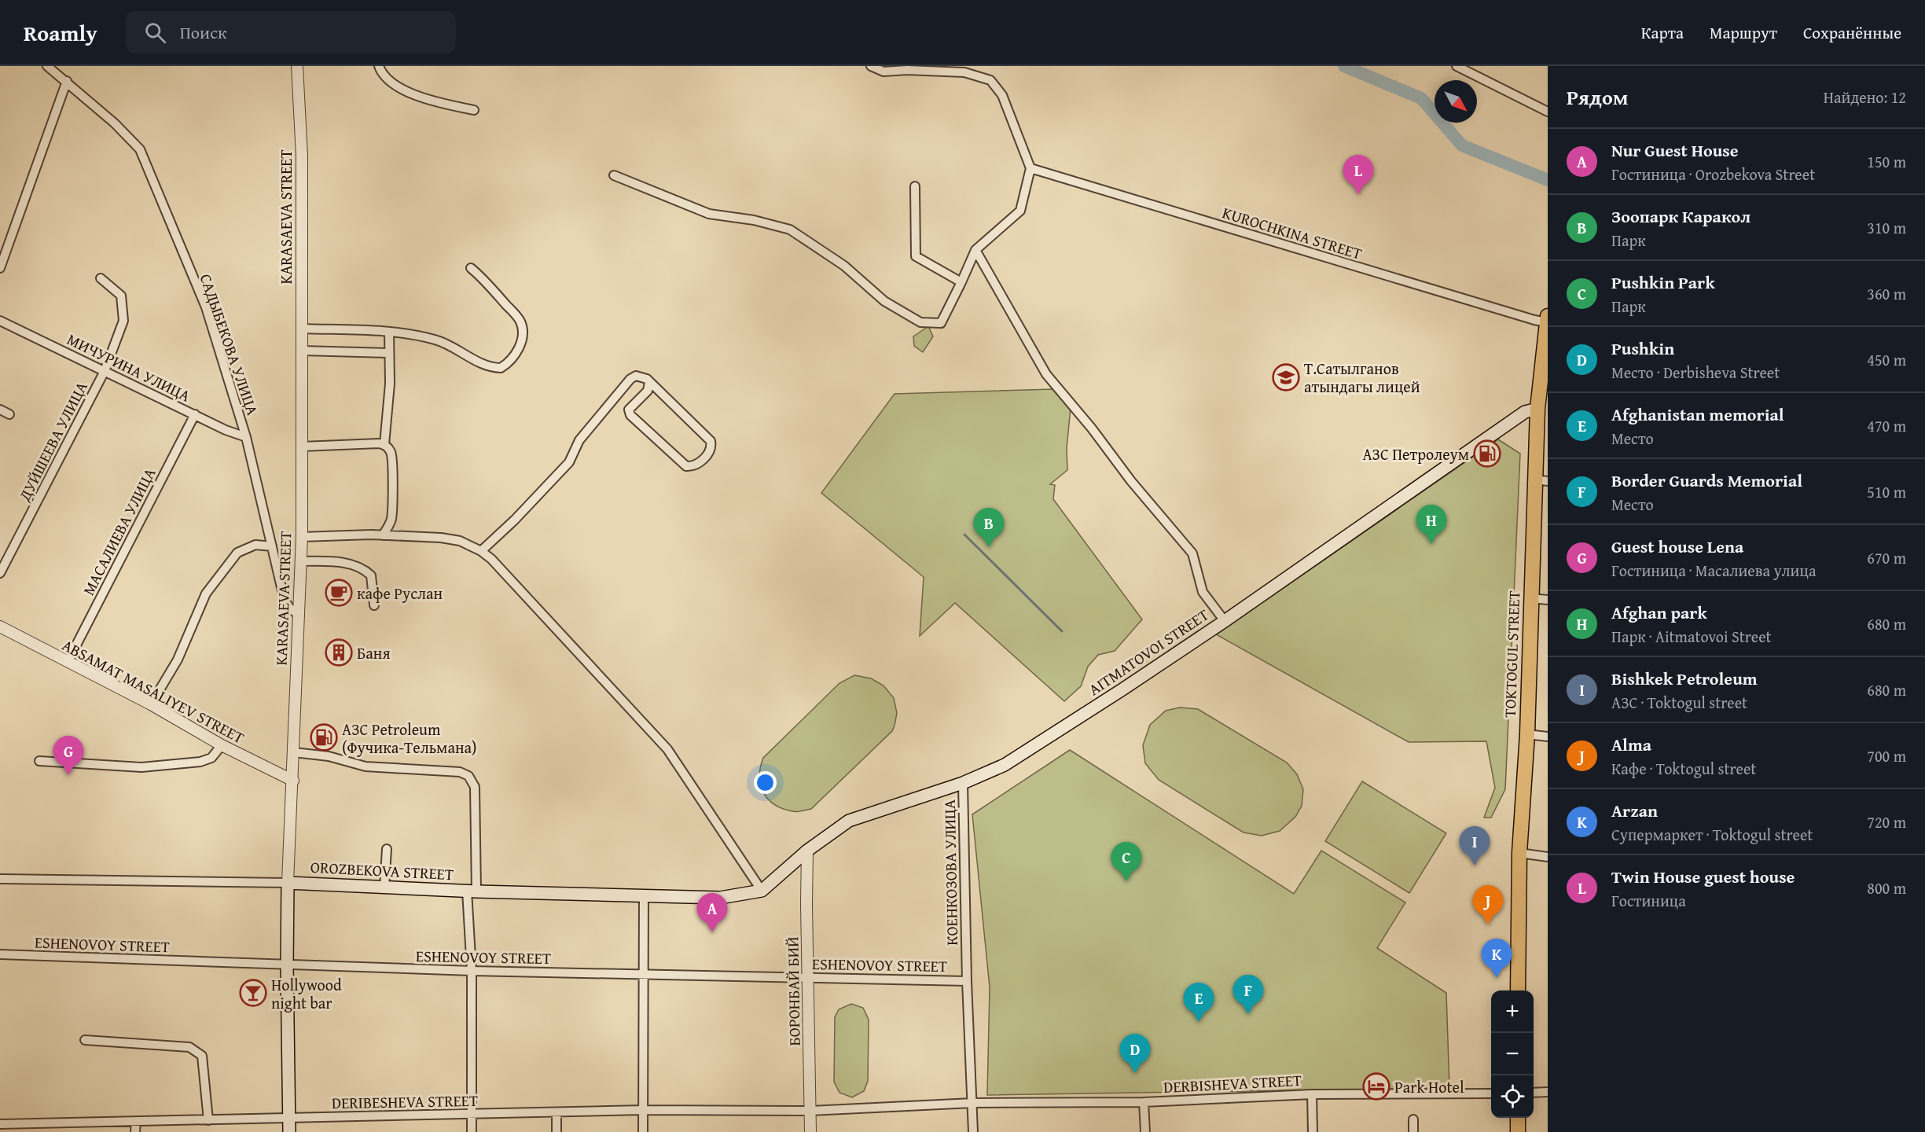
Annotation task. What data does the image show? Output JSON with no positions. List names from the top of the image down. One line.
{"streets":{"highway":["TOKTOGUL STREET"],"main road":["KARASAEVA STREET","AITMATOVOI STREET","OROZBEKOVA STREET"],"street":["KUROCHKINA STREET","САДЫБЕКОВА УЛИЦА","МИЧУРИНА УЛИЦА","ДУЙШЕЕВА УЛИЦА","МАСАЛИЕВА УЛИЦА","ABSAMAT MASALIYEV STREET","КОЕНКОЗОВА УЛИЦА","ESHENOVOY STREET","БОРОНБАЙ БИЙ","DERBISHEVA STREET","DERIBESHEVA STREET"]},"crossings":[["KARASAEVA STREET","САДЫБЕКОВА УЛИЦА"],["KARASAEVA STREET","ABSAMAT MASALIYEV STREET"],["KARASAEVA STREET","OROZBEKOVA STREET"],["KARASAEVA STREET","ESHENOVOY STREET"],["KARASAEVA STREET","DERIBESHEVA STREET"],["KUROCHKINA STREET","TOKTOGUL STREET"],["САДЫБЕКОВА УЛИЦА","МИЧУРИНА УЛИЦА"],["МИЧУРИНА УЛИЦА","ДУЙШЕЕВА УЛИЦА"],["МИЧУРИНА УЛИЦА","МАСАЛИЕВА УЛИЦА"],["МАСАЛИЕВА УЛИЦА","ABSAMAT MASALIYEV STREET"],["AITMATOVOI STREET","TOKTOGUL STREET"],["AITMATOVOI STREET","OROZBEKOVA STREET"],["AITMATOVOI STREET","КОЕНКОЗОВА УЛИЦА"],["AITMATOVOI STREET","БОРОНБАЙ БИЙ"],["КОЕНКОЗОВА УЛИЦА","ESHENOVOY STREET"],["КОЕНКОЗОВА УЛИЦА","DERBISHEVA STREET"],["ESHENOVOY STREET","БОРОНБАЙ БИЙ"],["БОРОНБАЙ БИЙ","DERBISHEVA STREET"],["БОРОНБАЙ БИЙ","DERIBESHEVA STREET"],["DERBISHEVA STREET","DERIBESHEVA STREET"]],"places":{"school or university":["Т.Сатылганов атындагы лицей"],"fuel station":["АЗС Петролеум","АЗС Petroleum (Фучика-Тельмана)"],"cafe":["кафе Руслан"],"building":["Баня"],"bar":["Hollywood night bar"],"hotel":["Park Hotel"]},"north":"bottom right","page":{"header":"Roamly","search":"Поиск","nav":["Карта","Маршрут","Сохранённые"],"heading":["Рядом","Найдено: 12"],"list":[{"mark":"A","name":"Nur Guest House","note":"Гостиница · Orozbekova Street","value":"150 m"},{"mark":"B","name":"Зоопарк Каракол","note":"Парк","value":"310 m"},{"mark":"C","name":"Pushkin Park","note":"Парк","value":"360 m"},{"mark":"D","name":"Pushkin","note":"Место · Derbisheva Street","value":"450 m"},{"mark":"E","name":"Afghanistan memorial","note":"Место","value":"470 m"},{"mark":"F","name":"Border Guards Memorial","note":"Место","value":"510 m"},{"mark":"G","name":"Guest house Lena","note":"Гостиница · Масалиева улица","value":"670 m"},{"mark":"H","name":"Afghan park","note":"Парк · Aitmatovoi Street","value":"680 m"},{"mark":"I","name":"Bishkek Petroleum","note":"АЗС · Toktogul street","value":"680 m"},{"mark":"J","name":"Alma","note":"Кафе · Toktogul street","value":"700 m"},{"mark":"K","name":"Arzan","note":"Супермаркет · Toktogul street","value":"720 m"},{"mark":"L","name":"Twin House guest house","note":"Гостиница","value":"800 m"}],"pins":["L","H","B","G","I","C","J","A","K","F","E","D"],"map_buttons":["+","−"]}}
